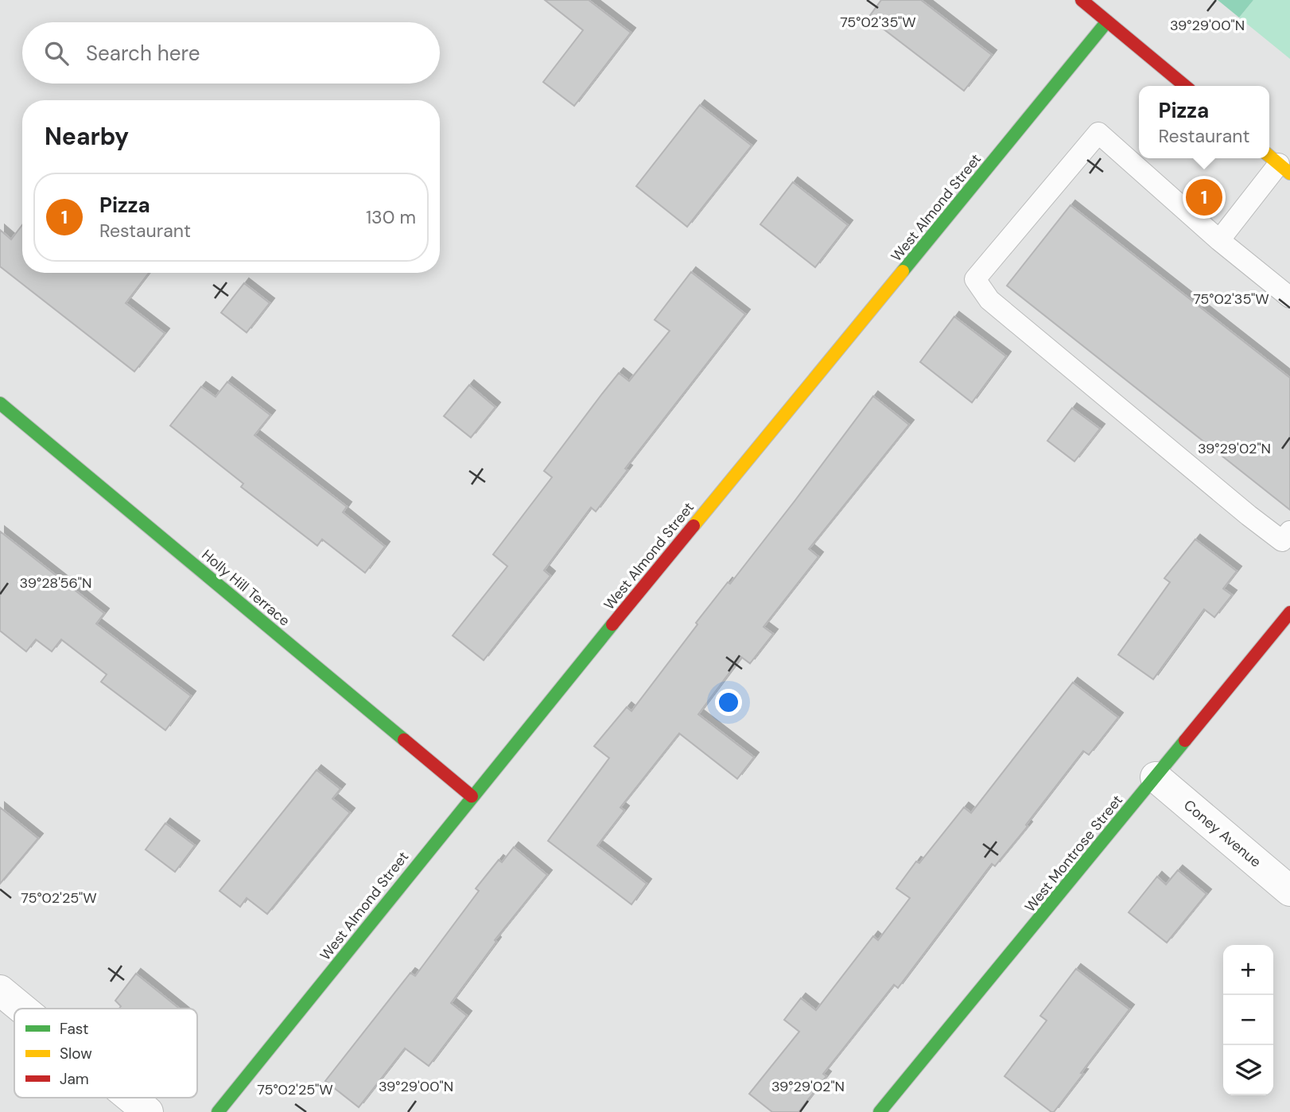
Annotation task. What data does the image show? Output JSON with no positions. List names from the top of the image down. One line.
{"streets":{"street":["West Almond Street","Holly Hill Terrace","Coney Avenue","West Montrose Street"]},"crossings":[["West Almond Street","Holly Hill Terrace"],["Coney Avenue","West Montrose Street"]],"legend":["Fast","Slow","Jam"],"page":{"search":"Search here","popup":["Pizza","Restaurant"],"heading":"Nearby","list":[{"mark":"1","name":"Pizza","note":"Restaurant","value":"130 m"}],"pins":"1","map_buttons":["+","−"]},"coordinates":["75°02'35\"W","39°29'00\"N","39°29'02\"N","39°28'56\"N","75°02'25\"W"]}
